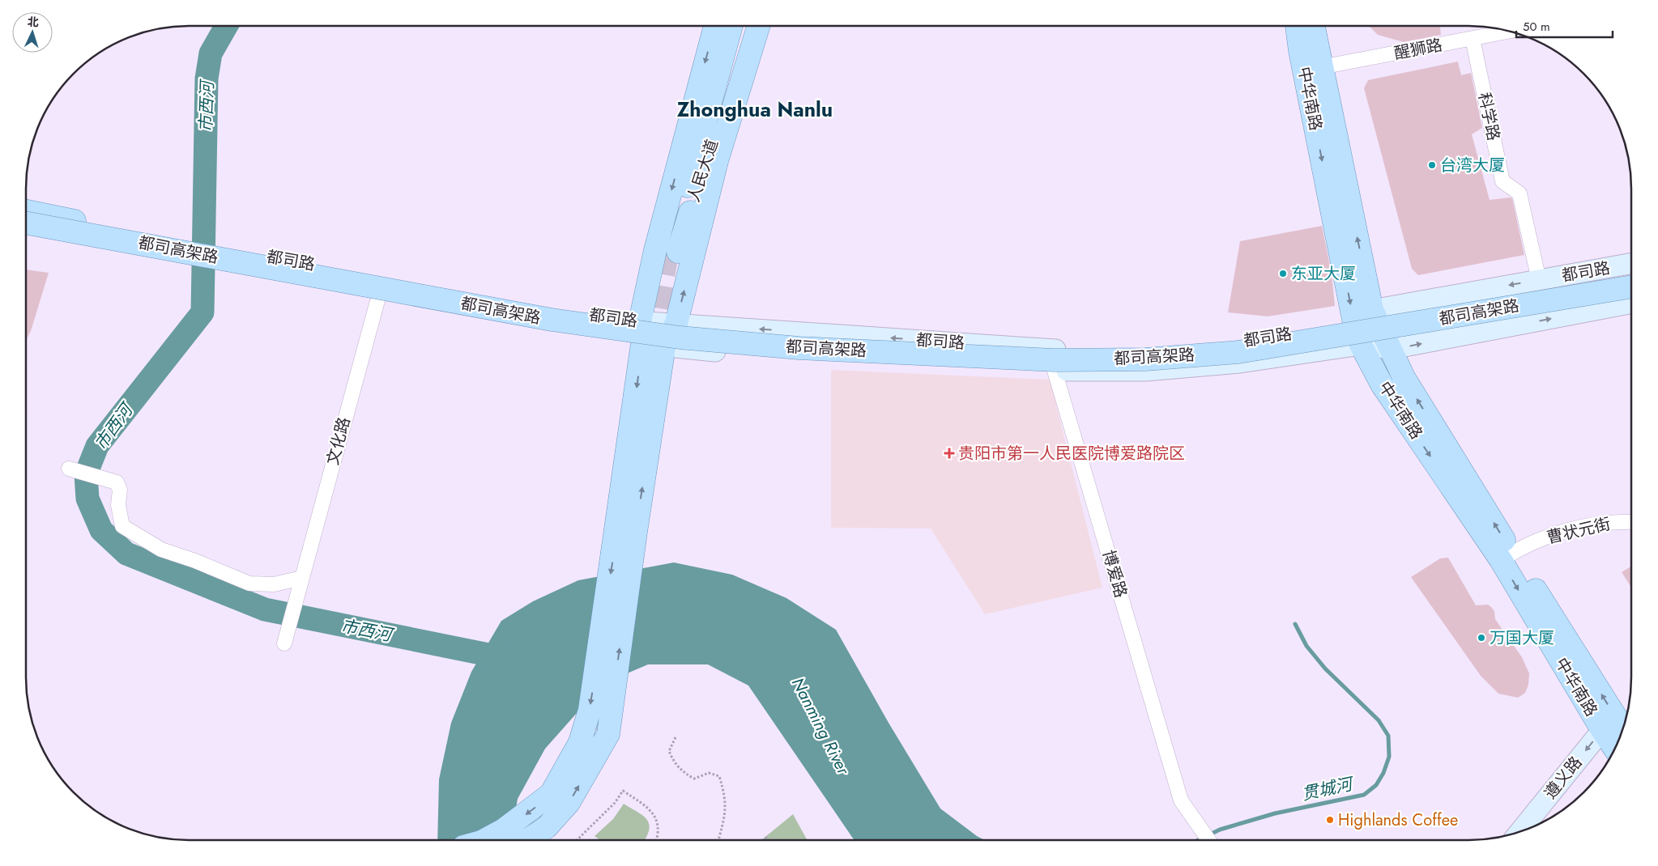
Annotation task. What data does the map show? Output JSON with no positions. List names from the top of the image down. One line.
{"streets":{"main road":["中华南路","人民大道","都司高架路","都司路","遵义路"],"street":["醒狮路","科学路","文化路","曹状元街","博爱路"]},"crossings":[["醒狮路","中华南路"],["醒狮路","科学路"],["中华南路","都司路"],["中华南路","曹状元街"],["中华南路","遵义路"],["科学路","都司路"],["都司路","文化路"],["都司路","博爱路"]],"one_way":["遵义路"],"districts":["Zhonghua Nanlu"],"water":["市西河","Nanming River","贯城河"],"places":{"other":["台湾大厦","东亚大厦","万国大厦","Highlands Coffee"],"health":["贵阳市第一人民医院博爱路院区"]},"scale_bar":"50 m","north":"top"}
